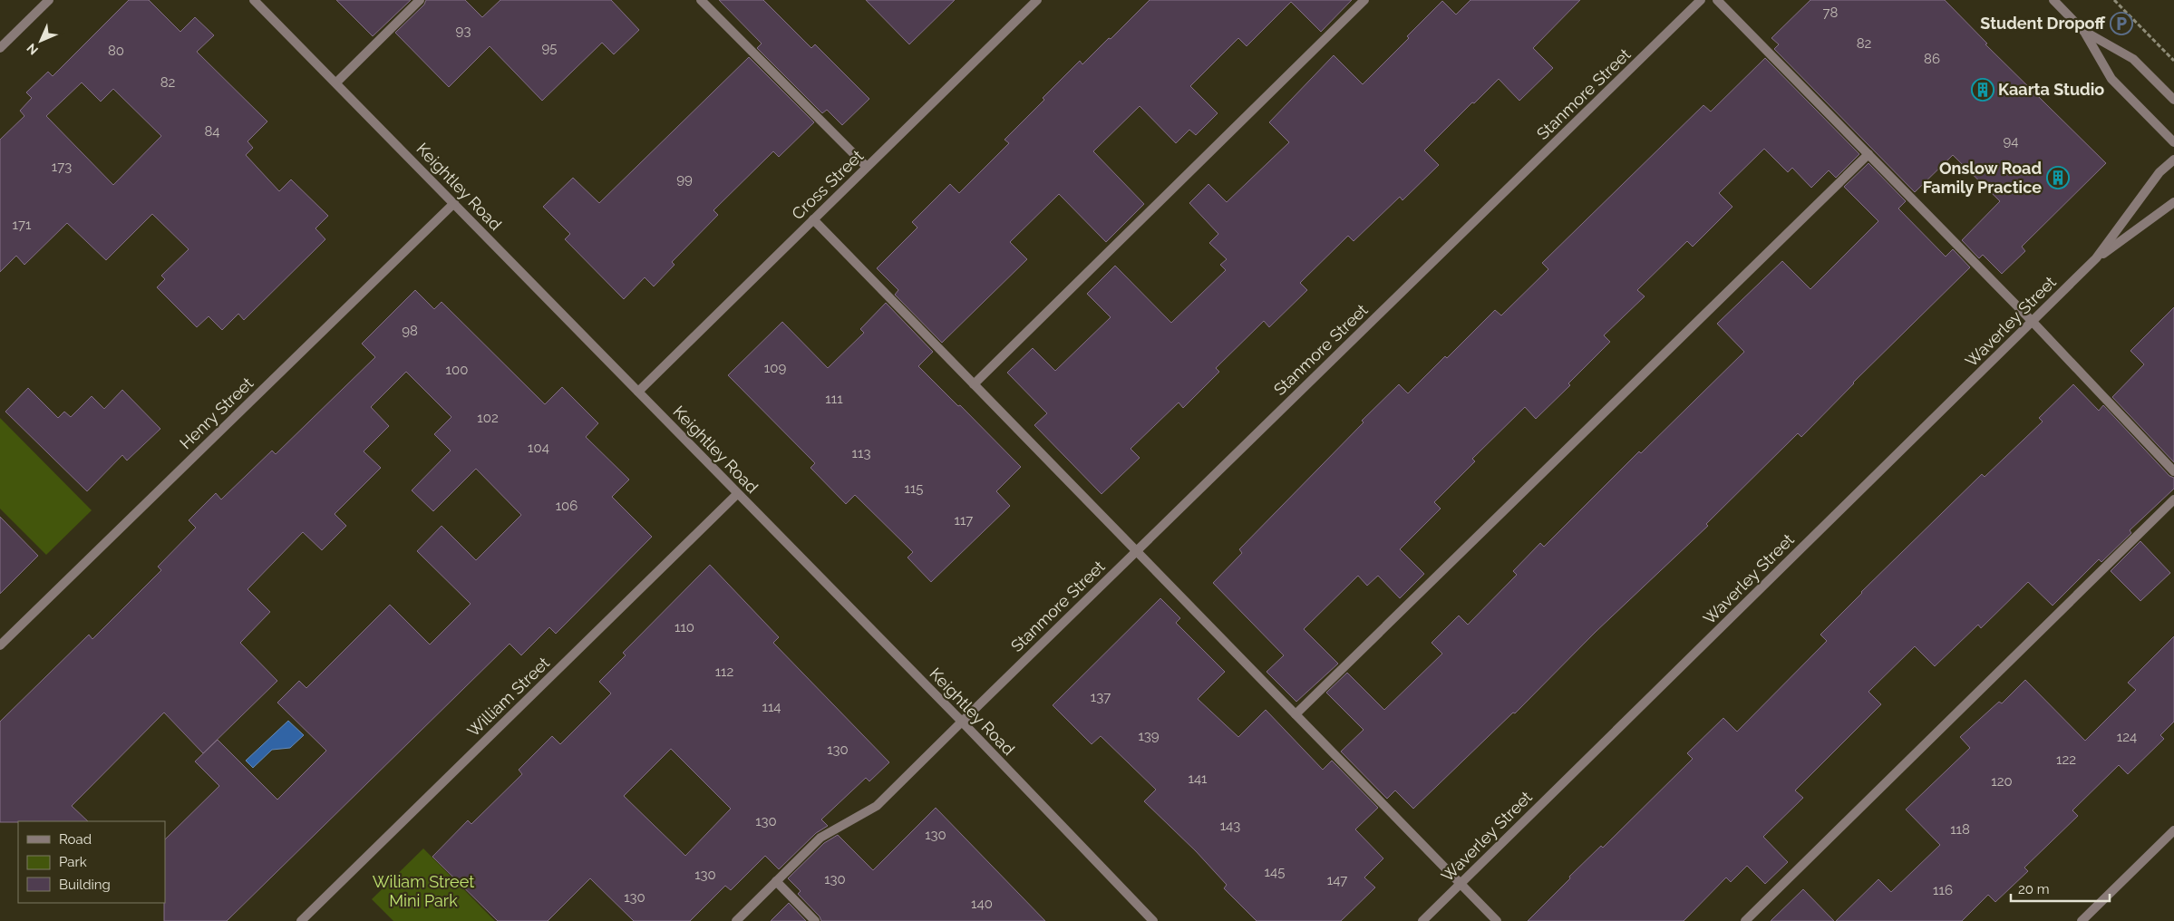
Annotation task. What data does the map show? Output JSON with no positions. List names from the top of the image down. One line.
{"streets":{"street":["Stanmore Street","Cross Street","Keightley Road","Waverley Street","Henry Street","William Street"]},"crossings":[["Stanmore Street","Keightley Road"],["Cross Street","Keightley Road"],["Keightley Road","Henry Street"],["Keightley Road","William Street"]],"parks":["Wiliam Street Mini Park"],"places":{"parking":["Student Dropoff"],"building":["Kaarta Studio","Onslow Road Family Practice"]},"house_numbers":["78","93","82","95","80","86","82","84","94","173","99","171","98","109","100","111","102","104","113","115","106","117","110","112","137","114","139","124","130","122","141","120","130","143","118","130","145","130","130","147","116","130","140"],"legend":["Road","Park","Building"],"scale_bar":"20 m","north":"bottom left"}
